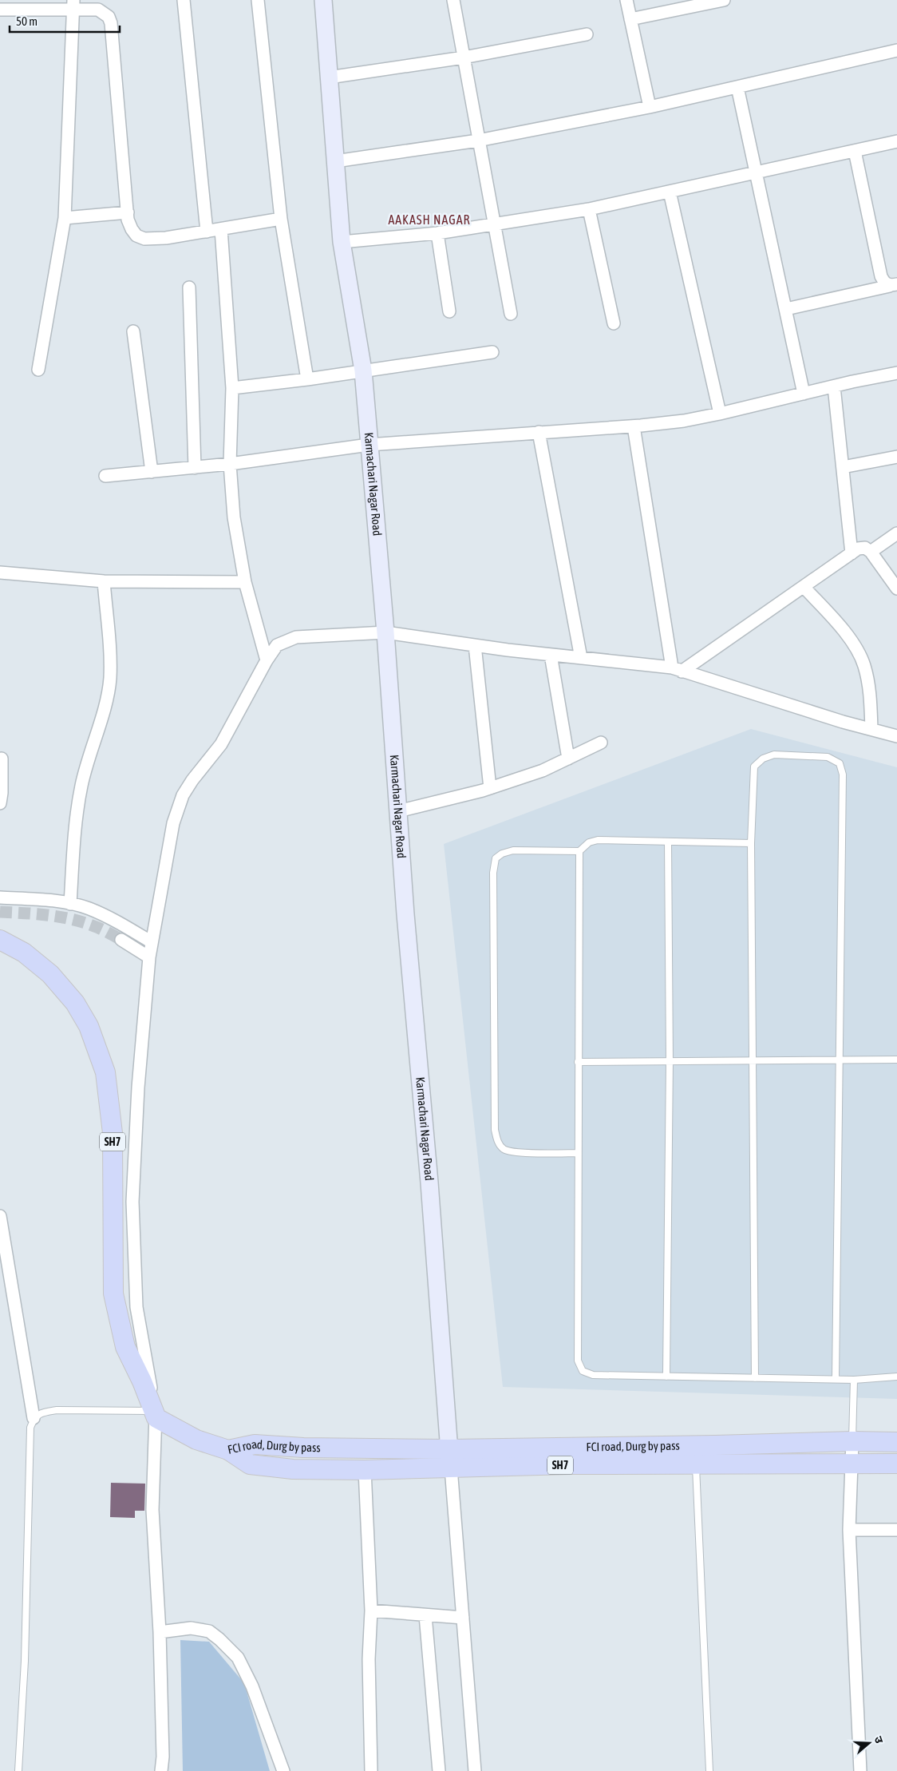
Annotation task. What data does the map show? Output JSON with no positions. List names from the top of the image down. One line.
{"streets":{"main road":["SH7","FCI road, Durg by pass"],"street":["Karmachari Nagar Road"]},"crossings":[["Karmachari Nagar Road","FCI road, Durg by pass"],["SH7","FCI road, Durg by pass"]],"districts":["AAKASH NAGAR"],"scale_bar":"50 m","north":"right"}
